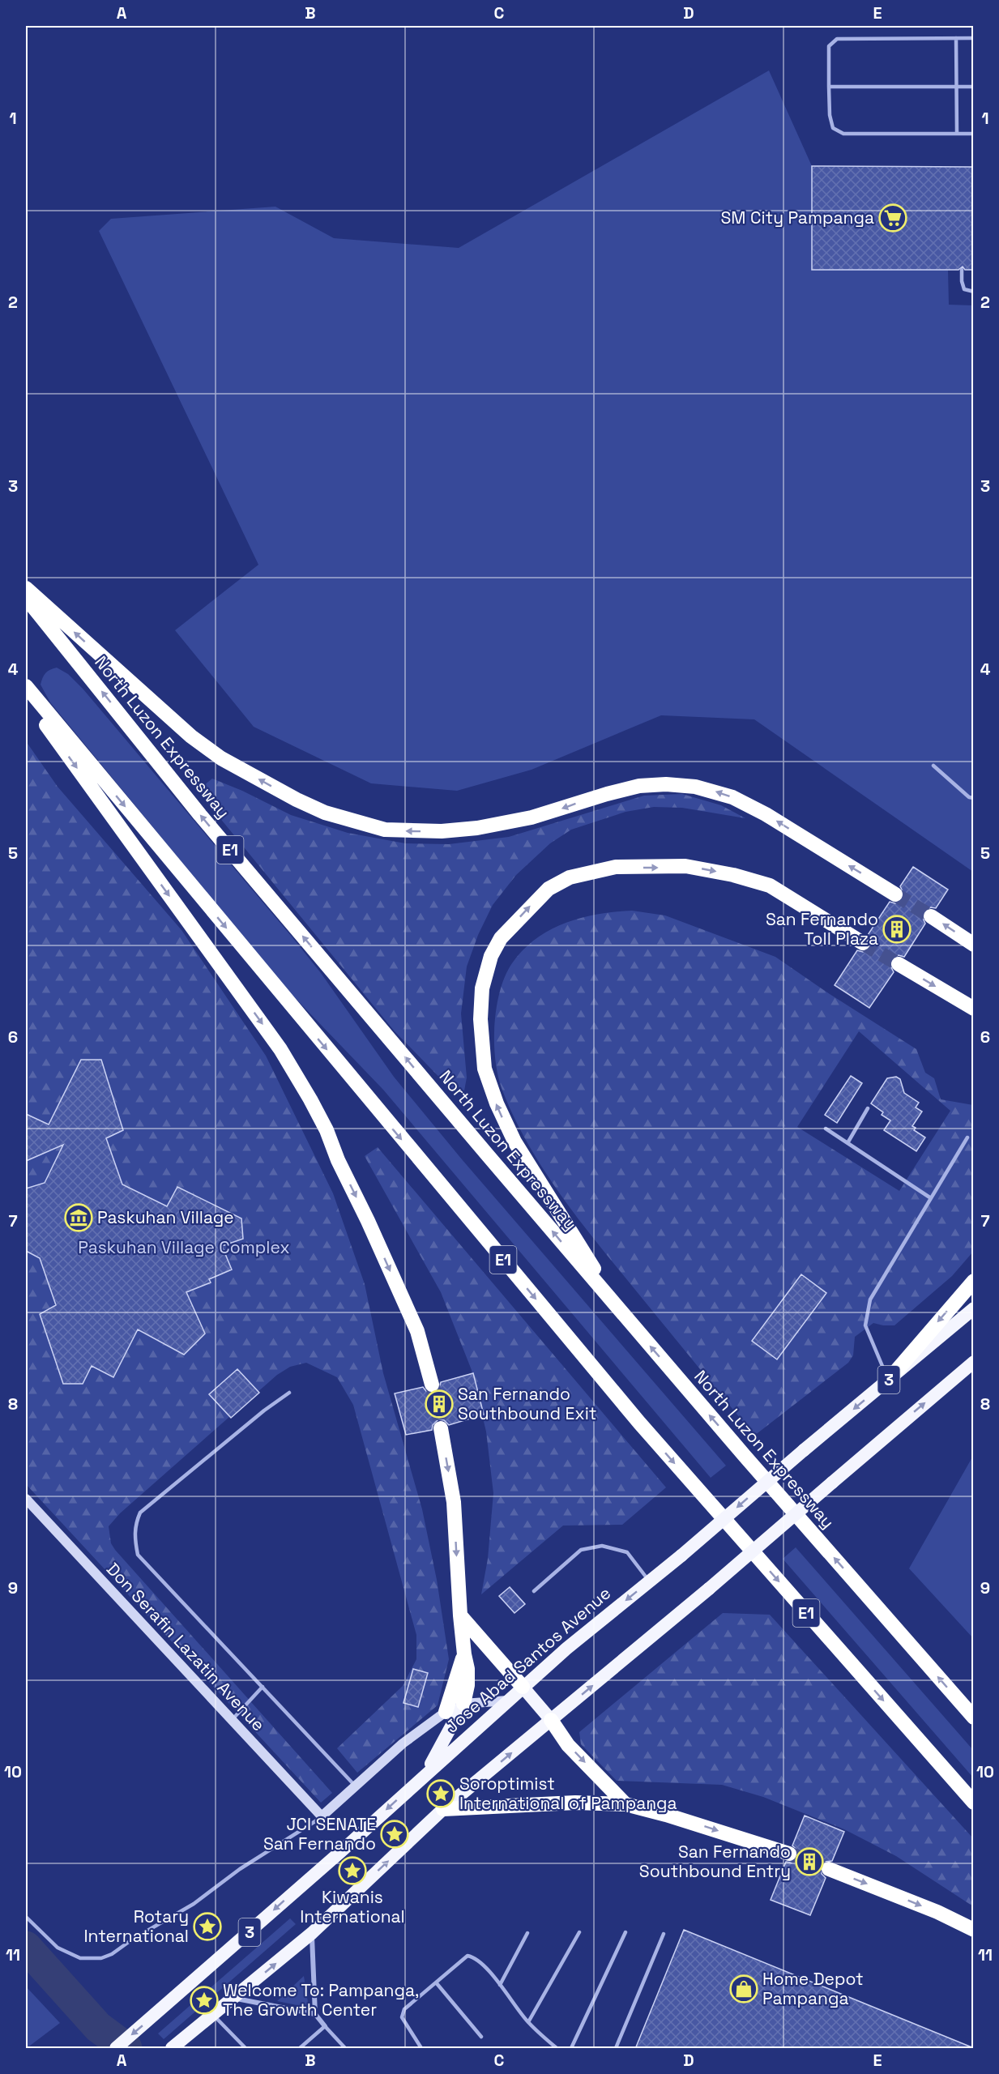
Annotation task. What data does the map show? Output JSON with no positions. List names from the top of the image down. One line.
{"streets":{"highway":["North Luzon Expressway","E1","3","Jose Abad Santos Avenue"],"main road":["Don Serafin Lazatin Avenue"]},"parks":["Paskuhan Village Complex"],"places":{"supermarket":["SM City Pampanga"],"building":["San Fernando Toll Plaza","San Fernando Southbound Exit","San Fernando Southbound Entry"],"museum":["Paskuhan Village"],"place":["Soroptimist International of Pampanga","JCI SENATE San Fernando","Kiwanis International","Rotary International","Welcome To: Pampanga, The Growth Center"],"shop":["Home Depot Pampanga"]},"grid":{"columns":["A","B","C","D","E"],"rows":["1","2","3","4","5","6","7","8","9","10","11"]}}
